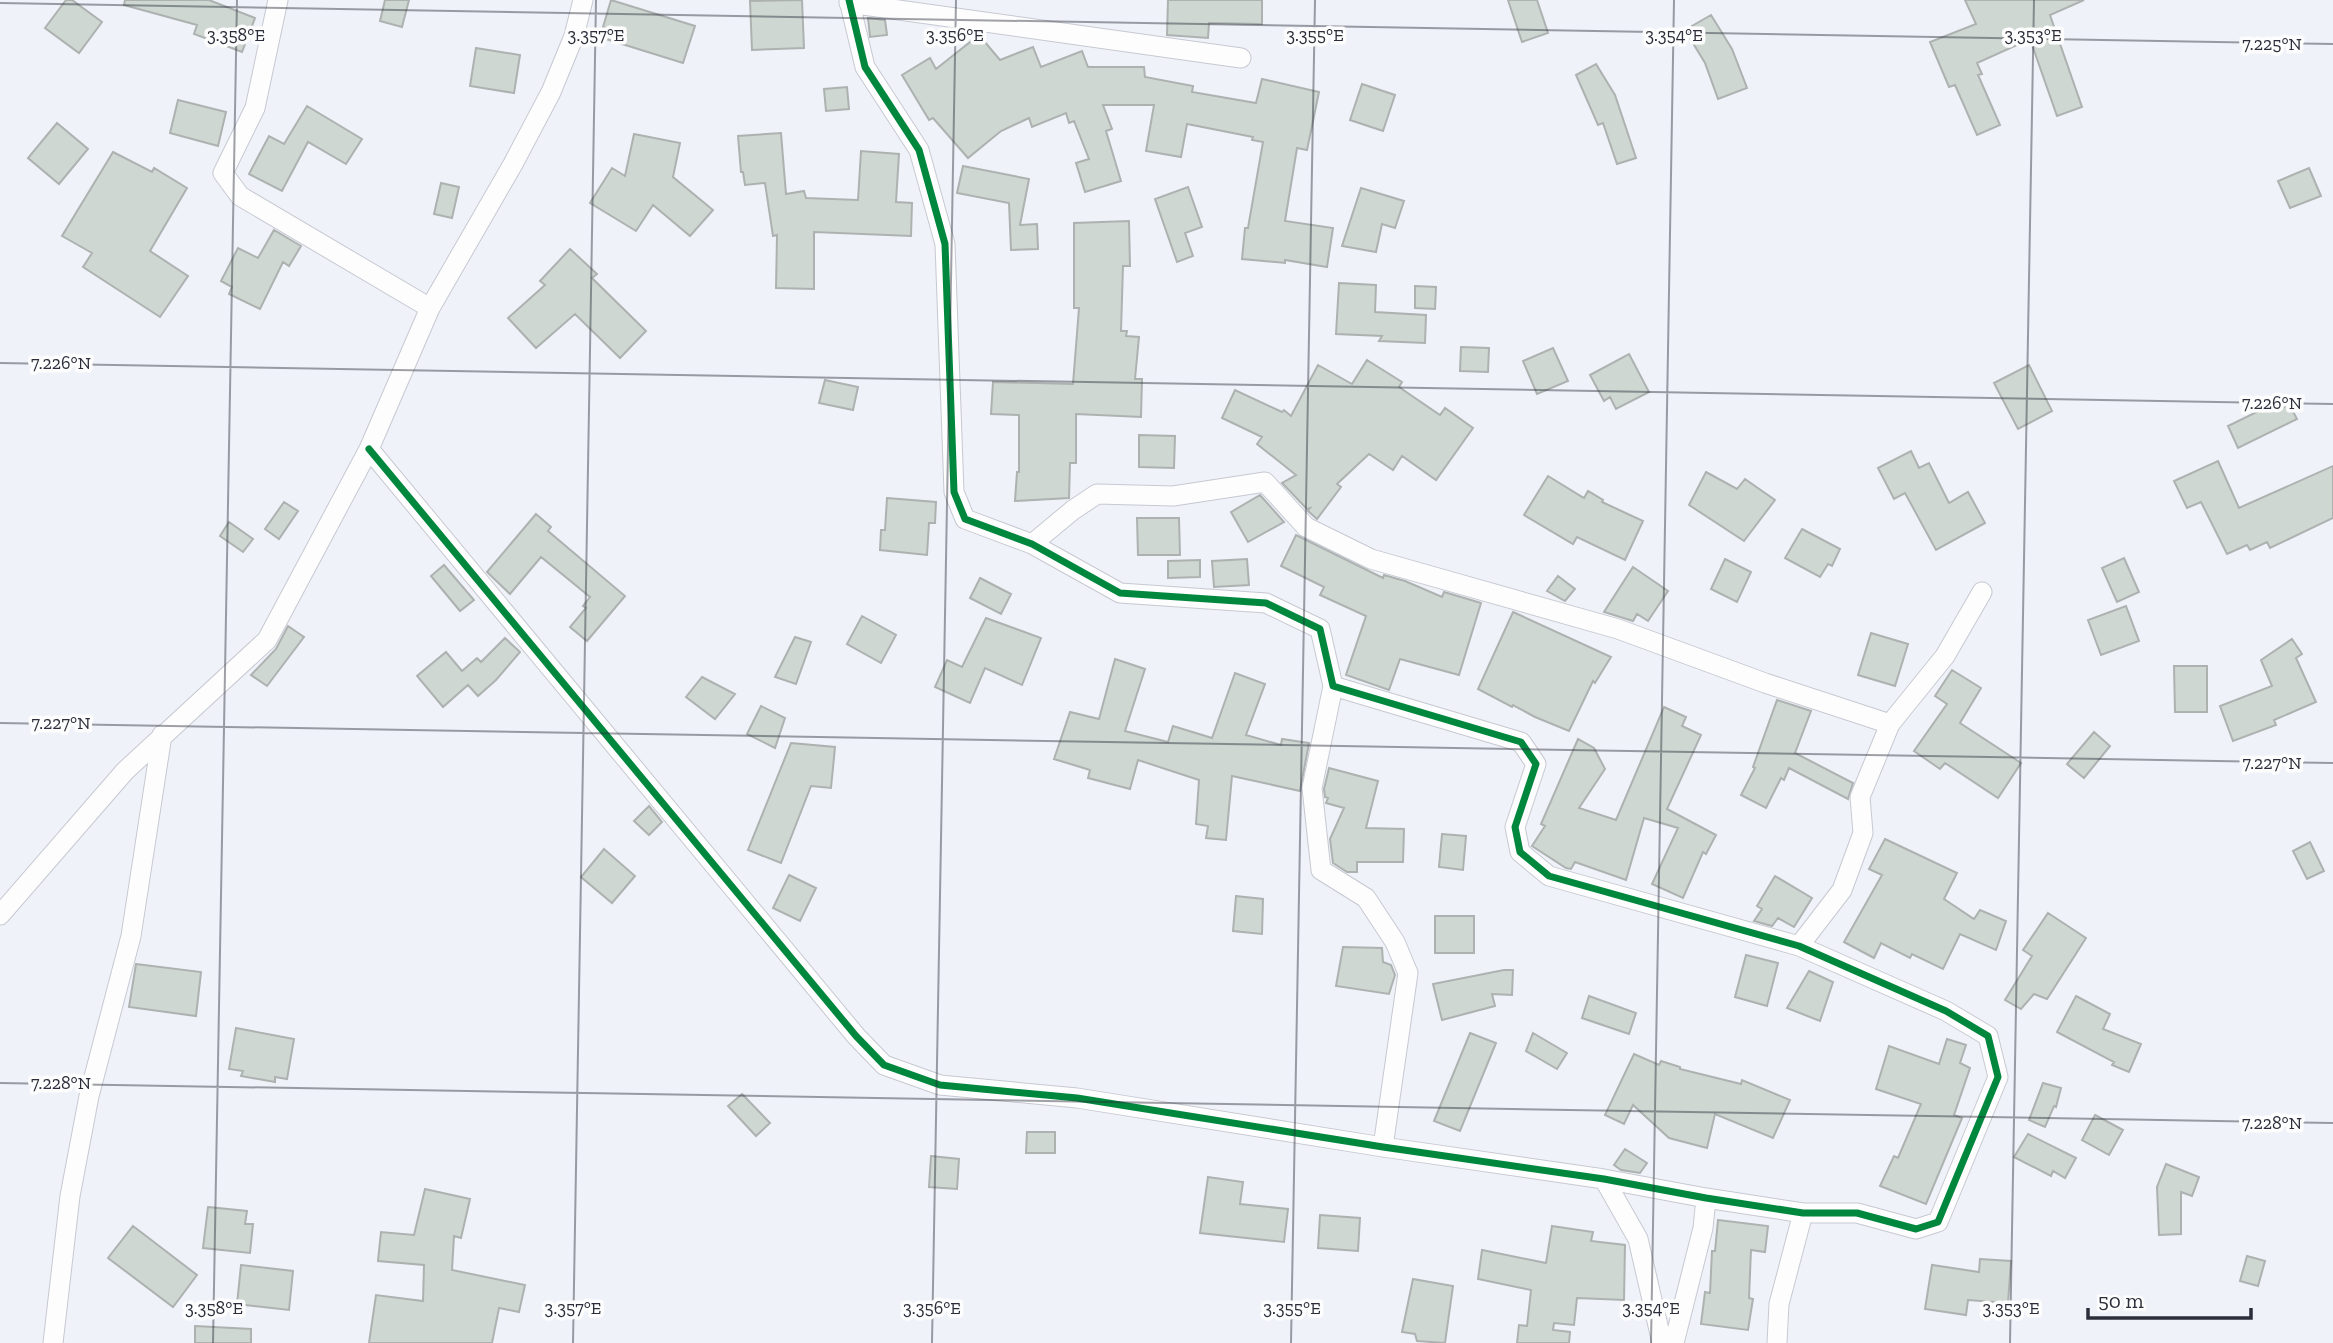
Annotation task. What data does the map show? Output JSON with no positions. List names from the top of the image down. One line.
{"scale_bar":"50 m","coordinates":["3.358°E","3.357°E","3.356°E","3.355°E","3.354°E","3.353°E","7.225°N","7.226°N","7.227°N","7.228°N"]}
